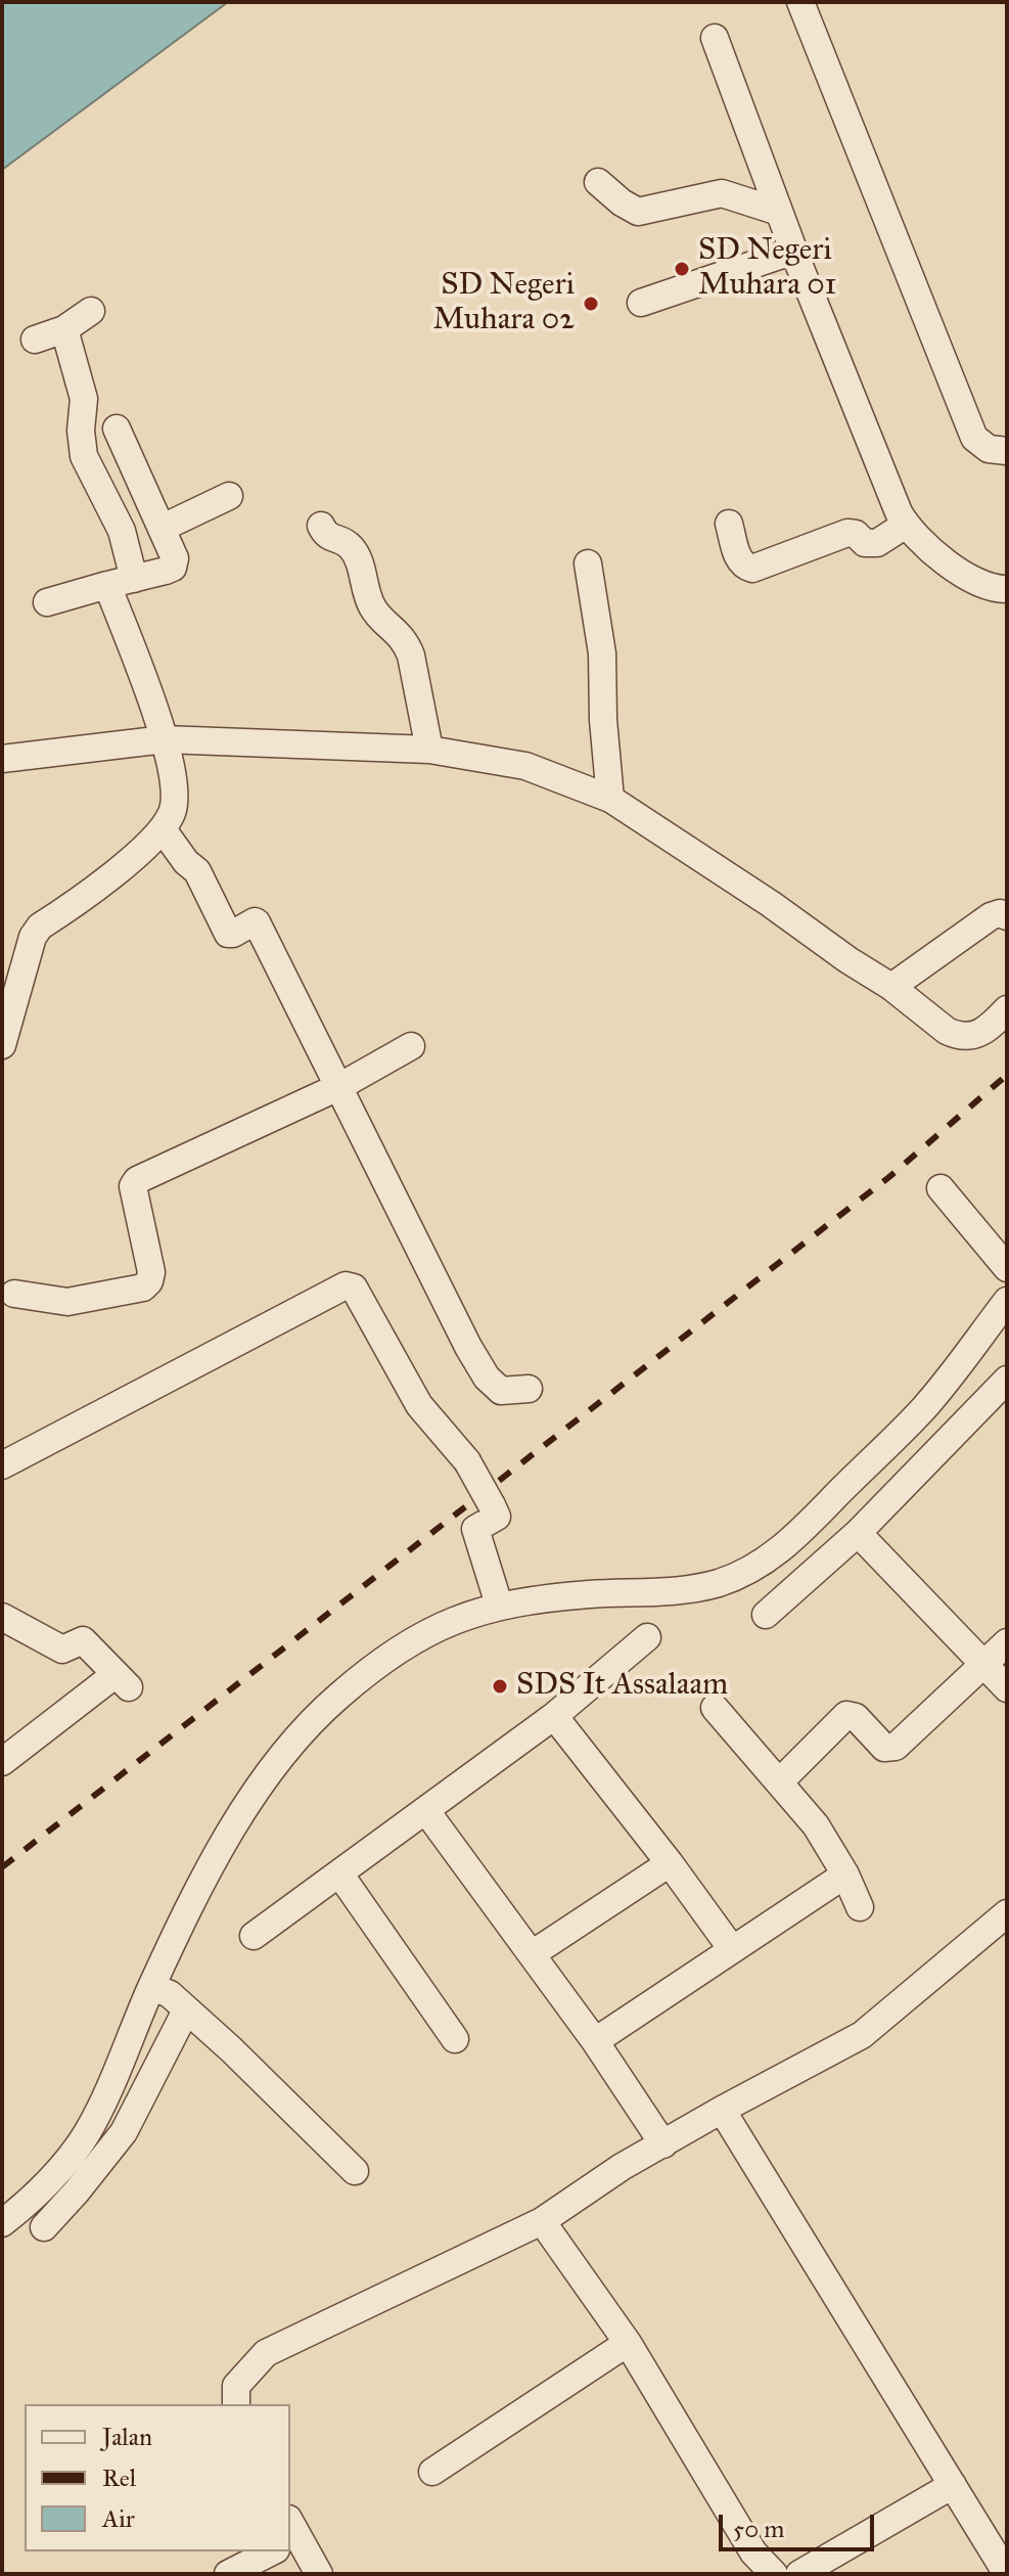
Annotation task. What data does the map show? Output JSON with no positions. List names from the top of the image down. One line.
{"places":["SD Negeri Muhara 01","SD Negeri Muhara 02","SDS It Assalaam"],"legend":["Jalan","Rel","Air"],"scale_bar":"50 m"}
